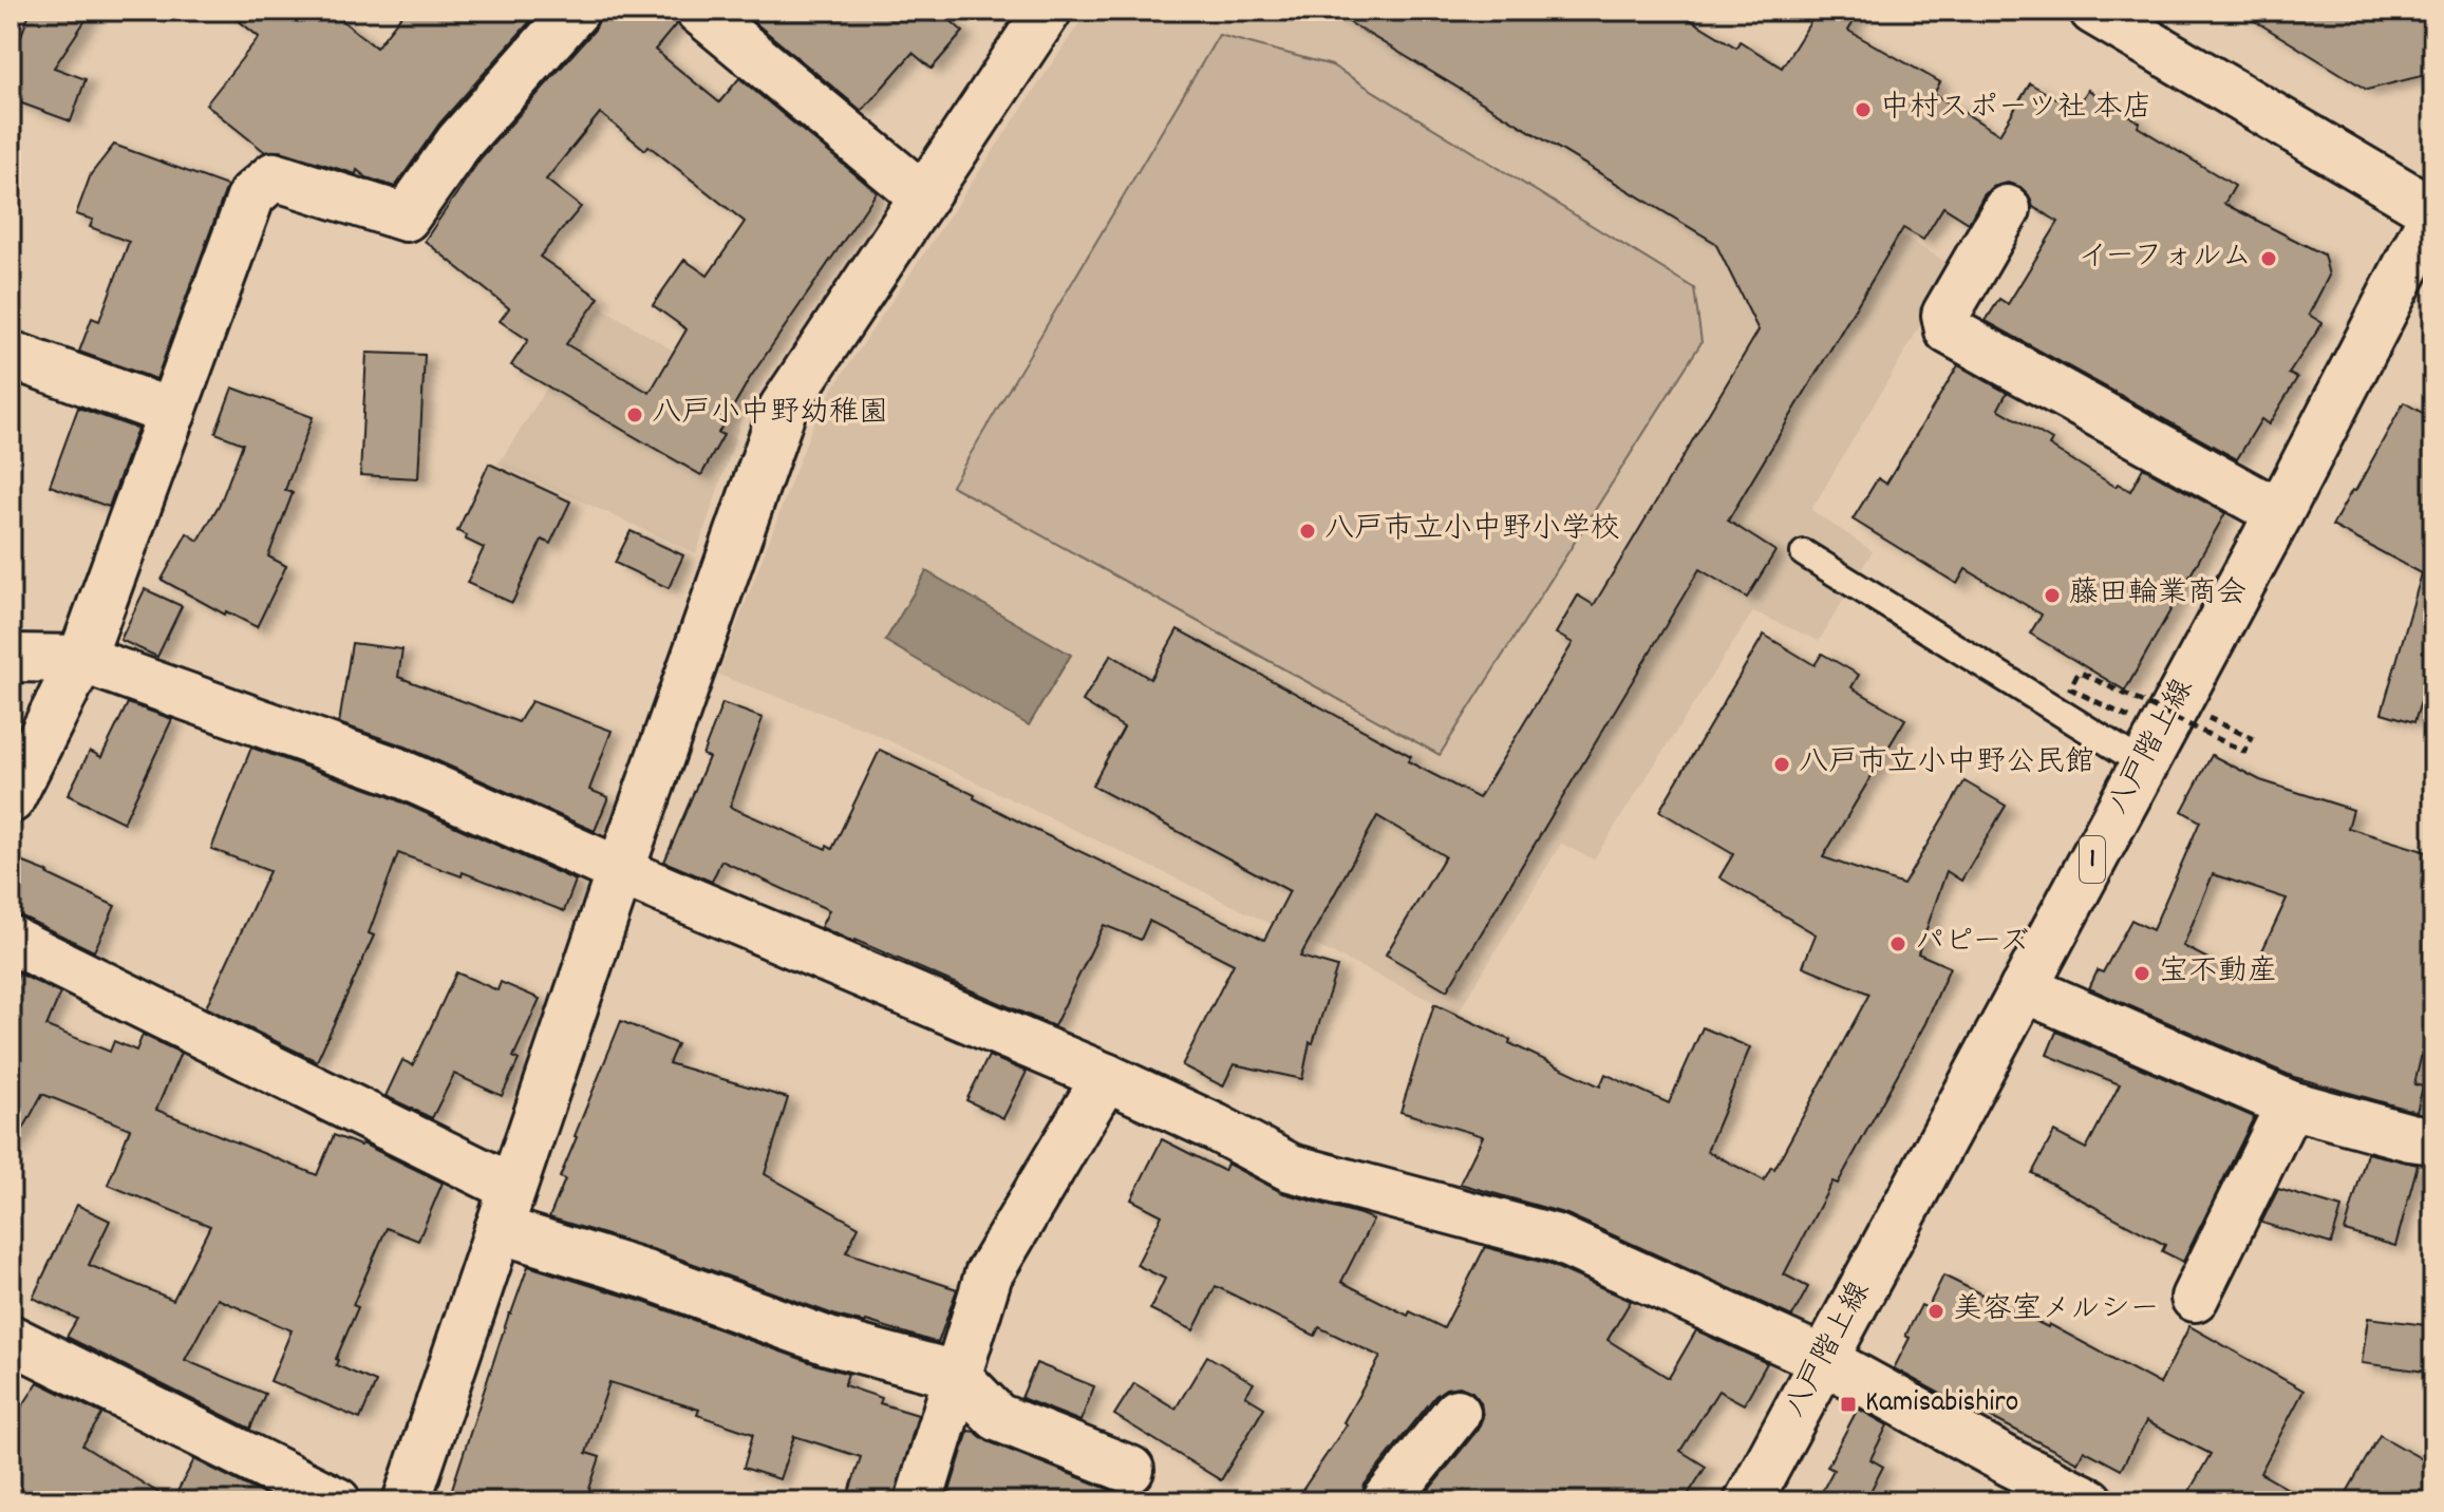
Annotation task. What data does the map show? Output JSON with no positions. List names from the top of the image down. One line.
{"streets":{"street":["八戸階上線","1"]},"places":{"other":["中村スポーツ社 本店","イーフォルム","八戸小中野幼稚園","八戸市立小中野小学校","藤田輪業商会","八戸市立小中野公民館","パピーズ","宝不動産","美容室メルシー"],"transit":["Kamisabishiro"]}}
